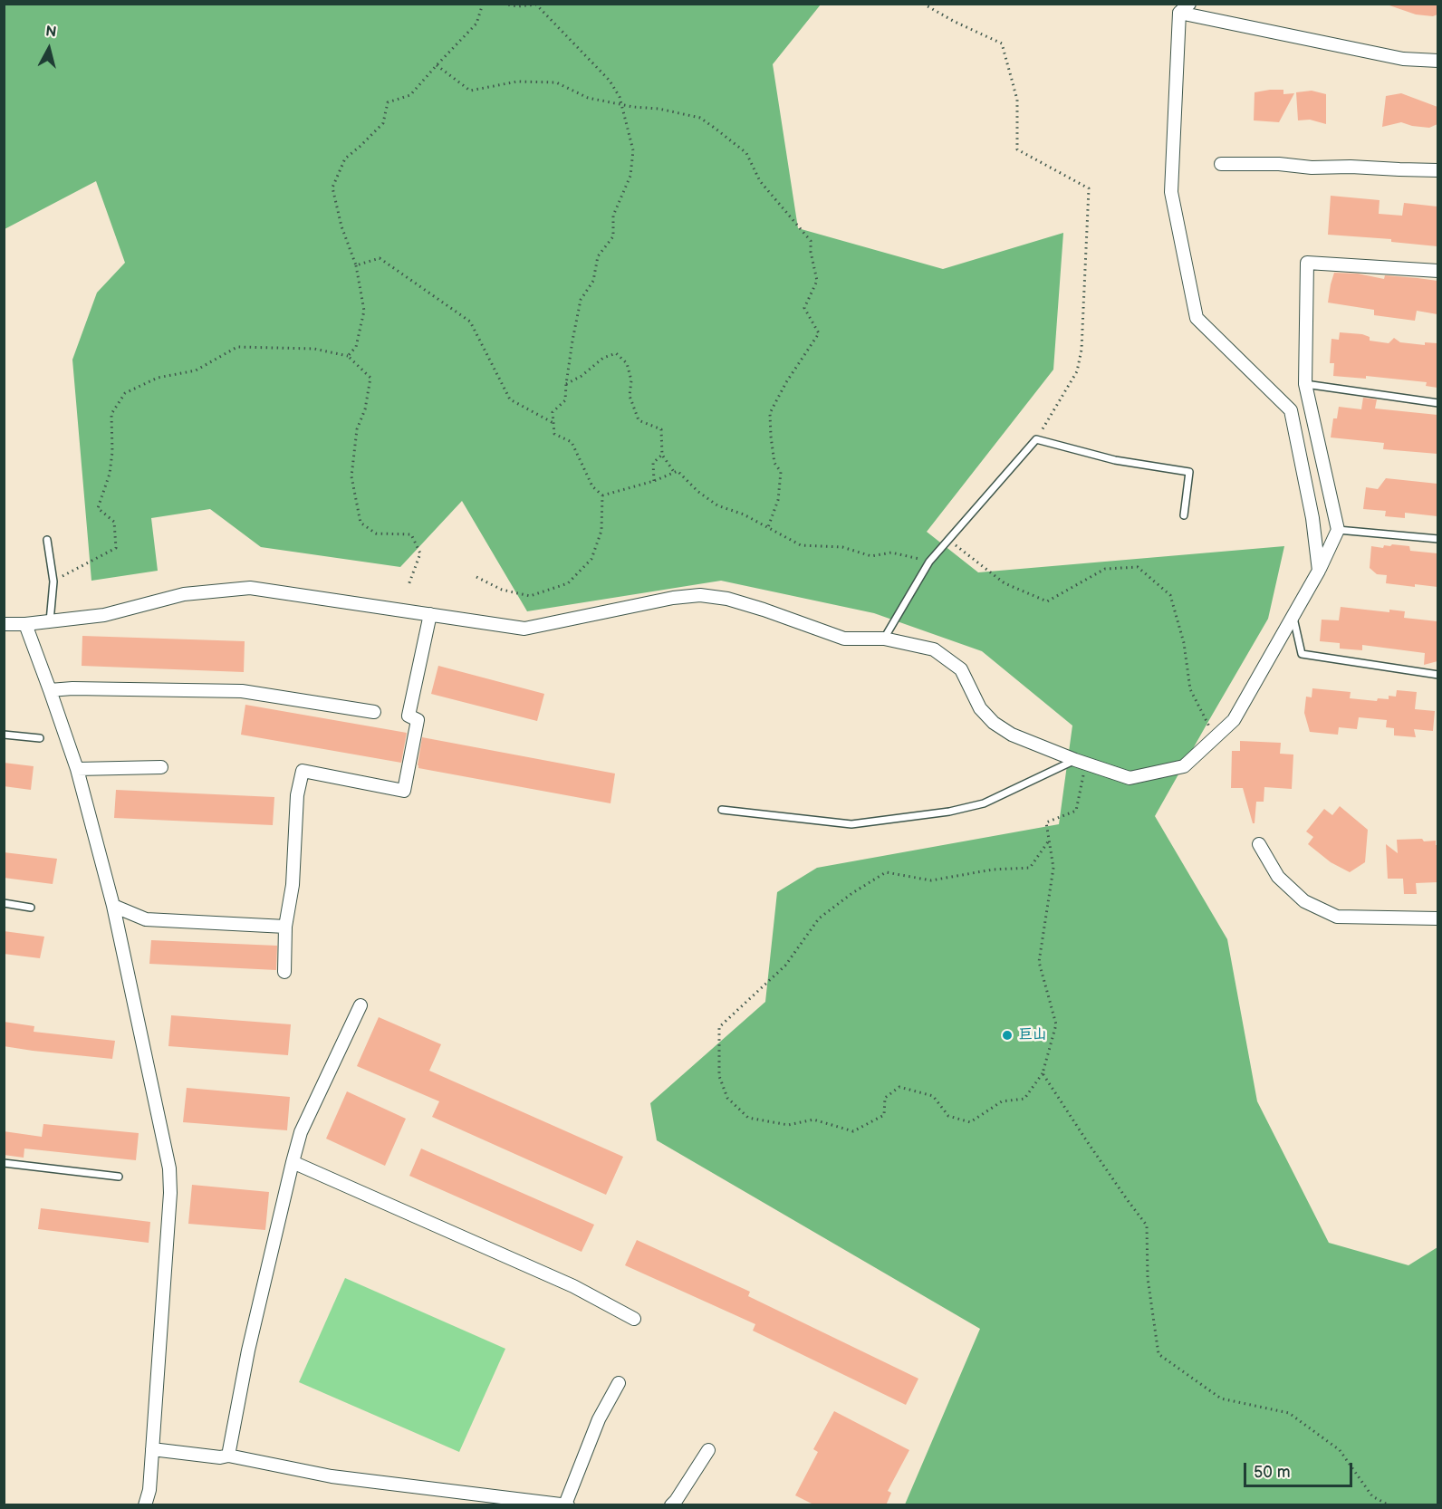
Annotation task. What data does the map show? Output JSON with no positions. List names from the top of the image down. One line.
{"places":["巨山"],"scale_bar":"50 m","north":"top"}
